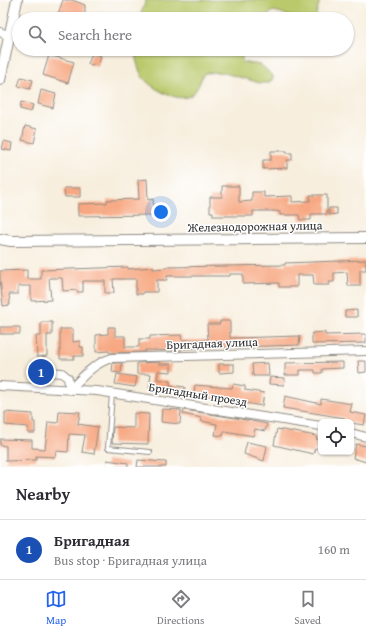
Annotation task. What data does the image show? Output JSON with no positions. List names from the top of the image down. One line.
{"streets":{"street":["Железнодорожная улица","Бригадная улица","Бригадный проезд"]},"crossings":[["Бригадная улица","Бригадный проезд"]],"page":{"search":"Search here","pins":"1","heading":"Nearby","list":[{"mark":"1","name":"Бригадная","note":"Bus stop · Бригадная улица","value":"160 m"}],"nav":["Map","Directions","Saved"]}}
